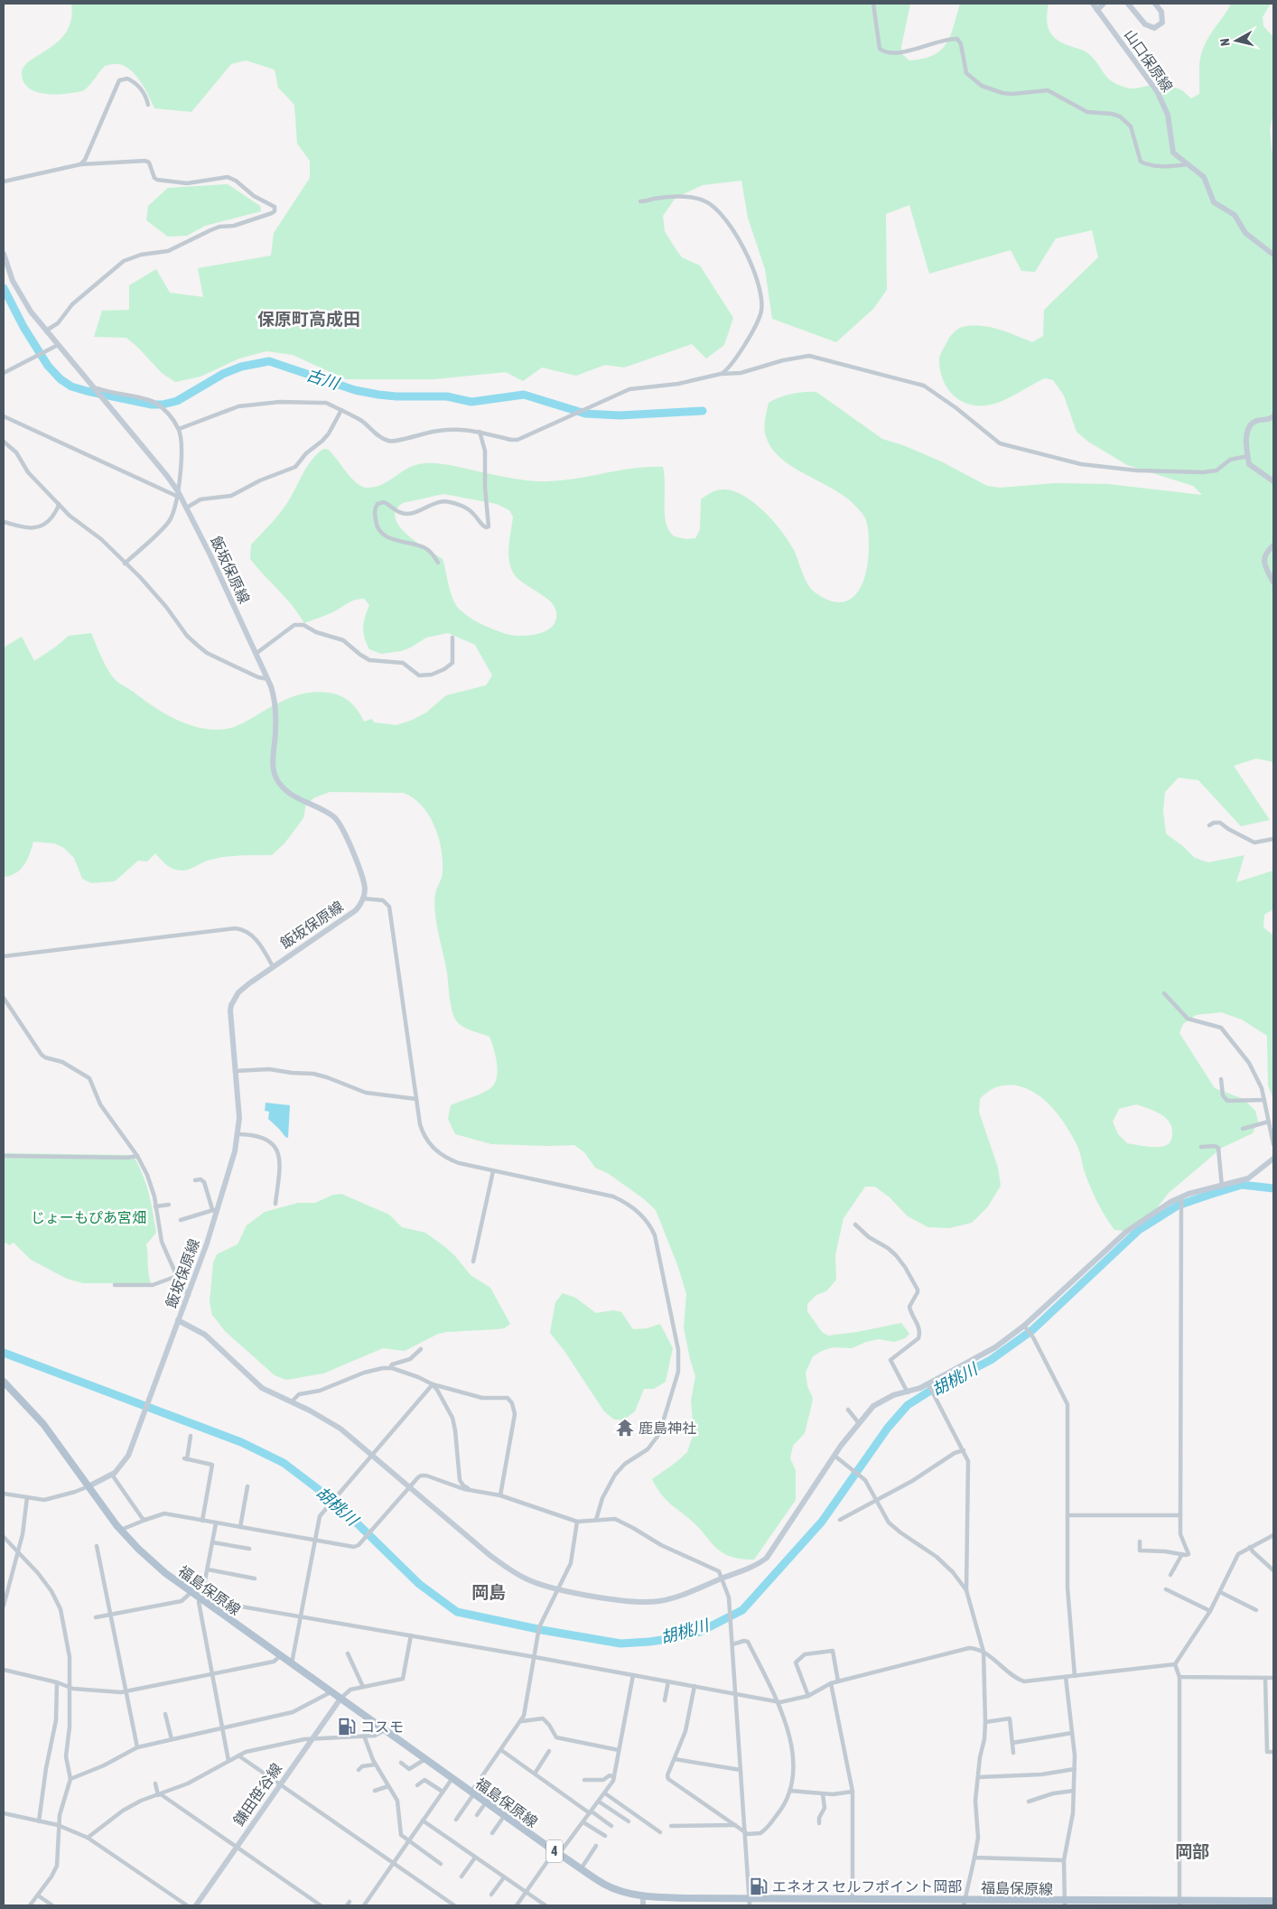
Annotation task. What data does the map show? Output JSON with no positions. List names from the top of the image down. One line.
{"streets":{"main road":["山口保原線","飯坂保原線","福島保原線","鎌田笹谷線","4"]},"crossings":[["飯坂保原線","福島保原線"],["福島保原線","鎌田笹谷線"]],"districts":["保原町高成田","岡島","岡部"],"water":["古川","胡桃川"],"parks":["じょーもぴあ宮畑"],"places":{"temple":["鹿島神社"],"fuel station":["コスモ","エネオス セルフポイント岡部"]},"north":"left"}
